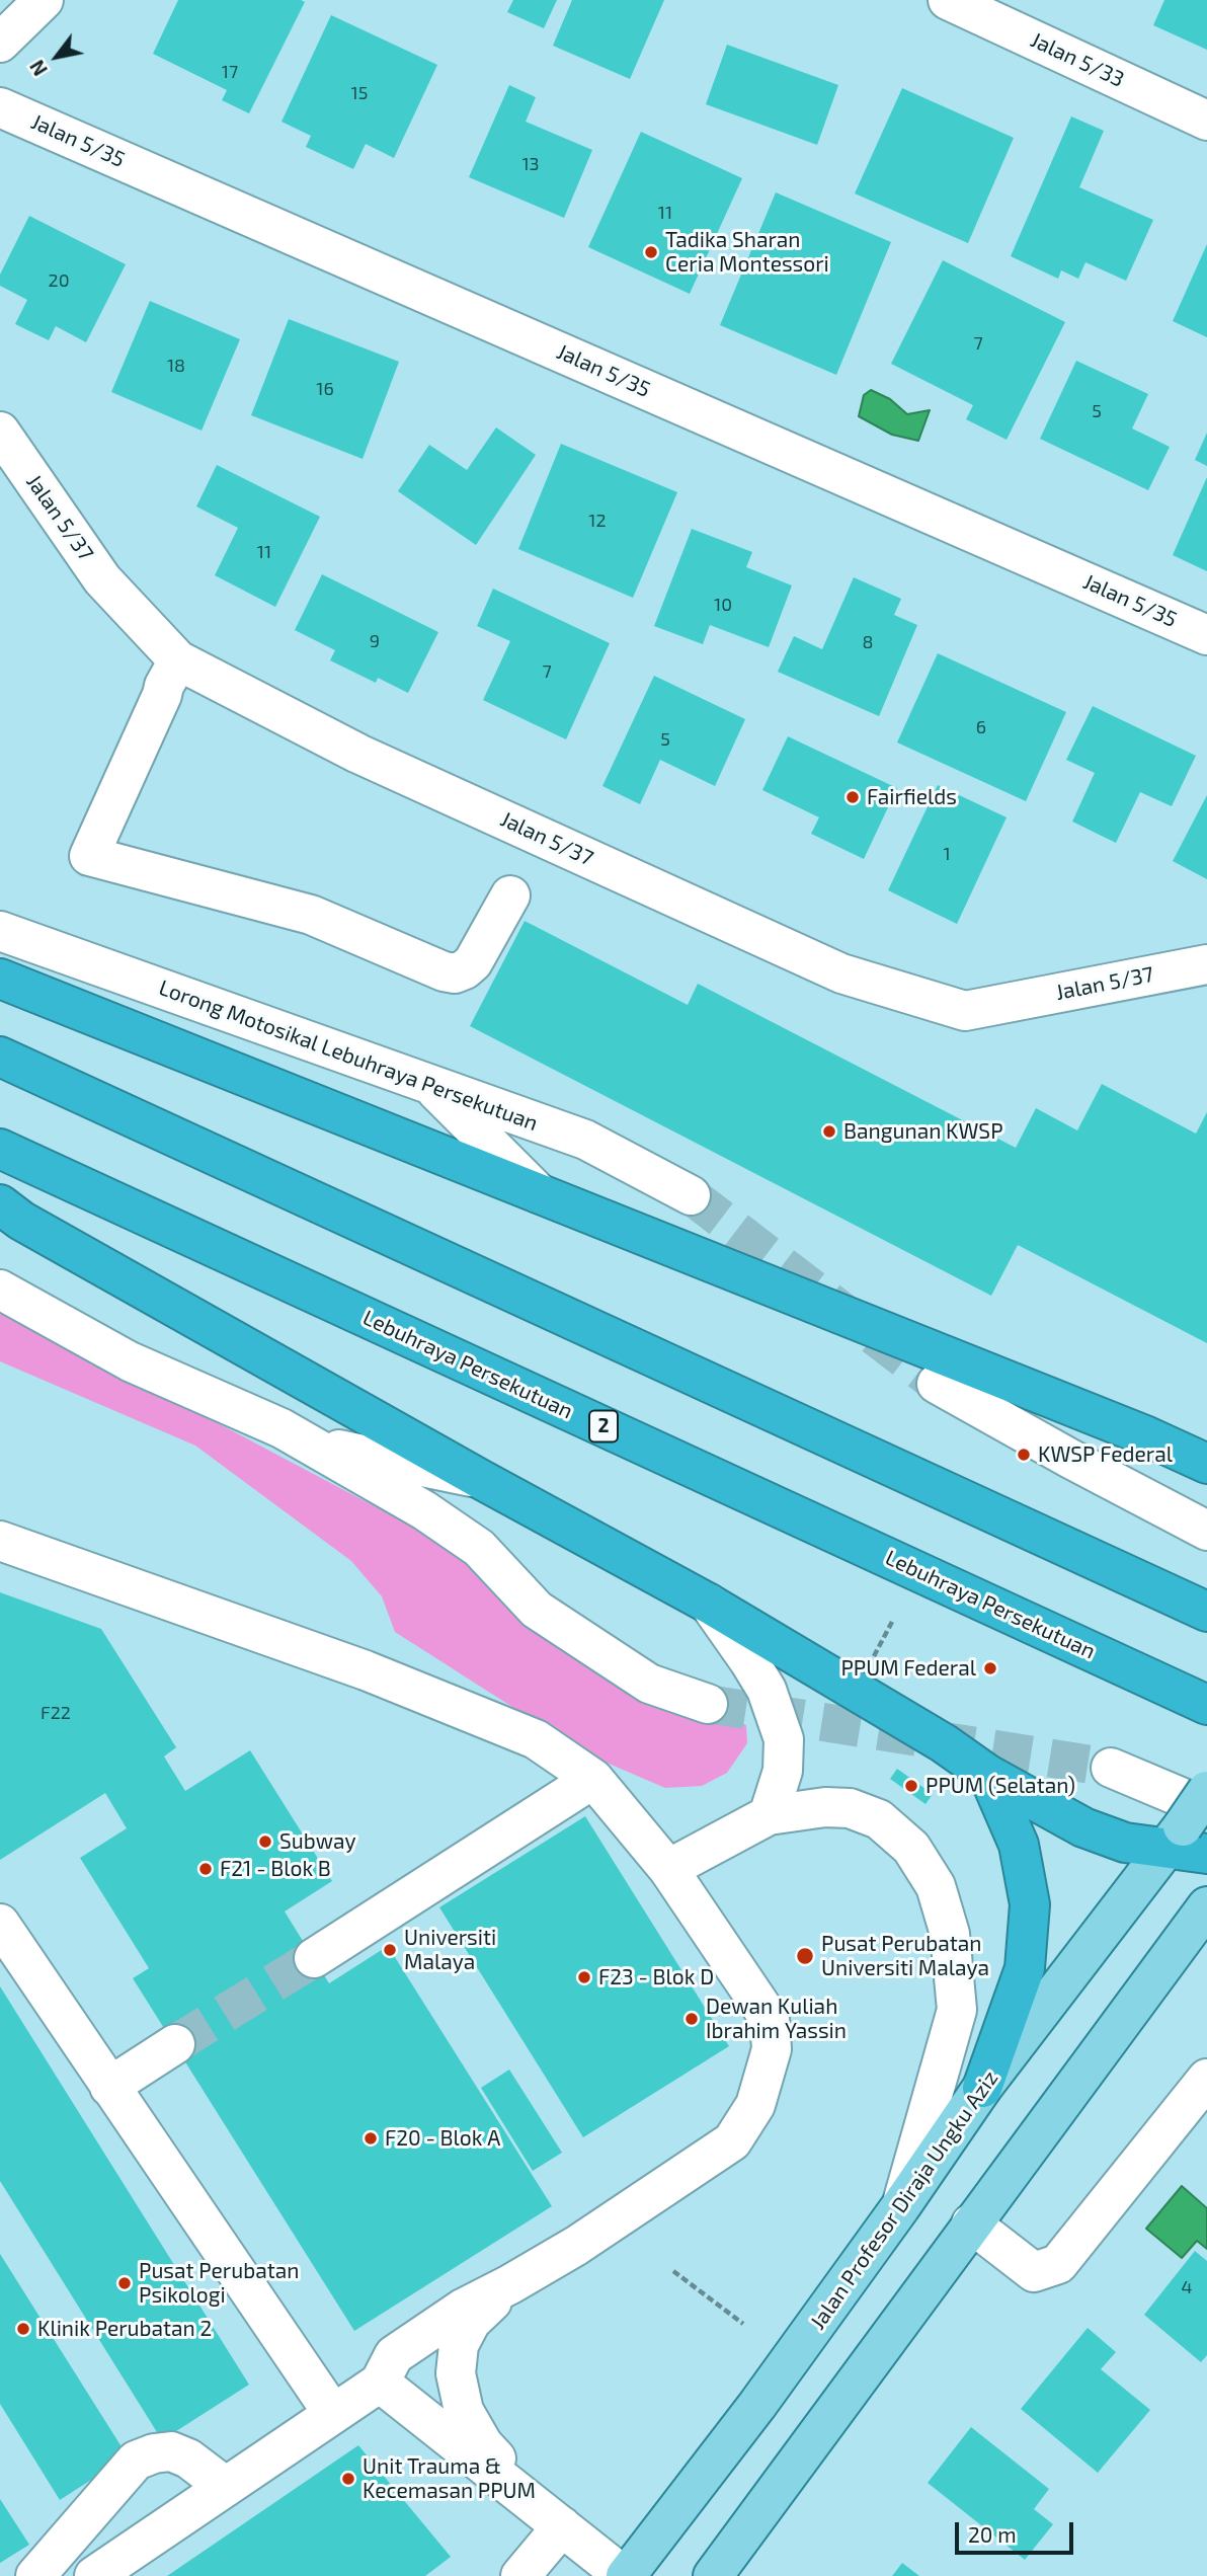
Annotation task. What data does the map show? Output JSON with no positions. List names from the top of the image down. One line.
{"streets":{"highway":["Lebuhraya Persekutuan","2"],"main road":["Jalan Profesor Diraja Ungku Aziz"],"street":["Jalan 5/33","Jalan 5/35","Jalan 5/37","Lorong Motosikal Lebuhraya Persekutuan"]},"places":["Tadika Sharan Ceria Montessori","Fairfields","Bangunan KWSP","KWSP Federal","PPUM Federal","PPUM (Selatan)","Subway","F21 - Blok B","Universiti Malaya","Pusat Perubatan Universiti Malaya","F23 - Blok D","Dewan Kuliah Ibrahim Yassin","F20 - Blok A","Pusat Perubatan Psikologi","Klinik Perubatan 2","Unit Trauma & Kecemasan PPUM"],"house_numbers":["17","15","13","11","20","7","18","16","5","12","11","10","9","8","7","6","5","1","F22","4"],"scale_bar":"20 m","north":"bottom left"}
